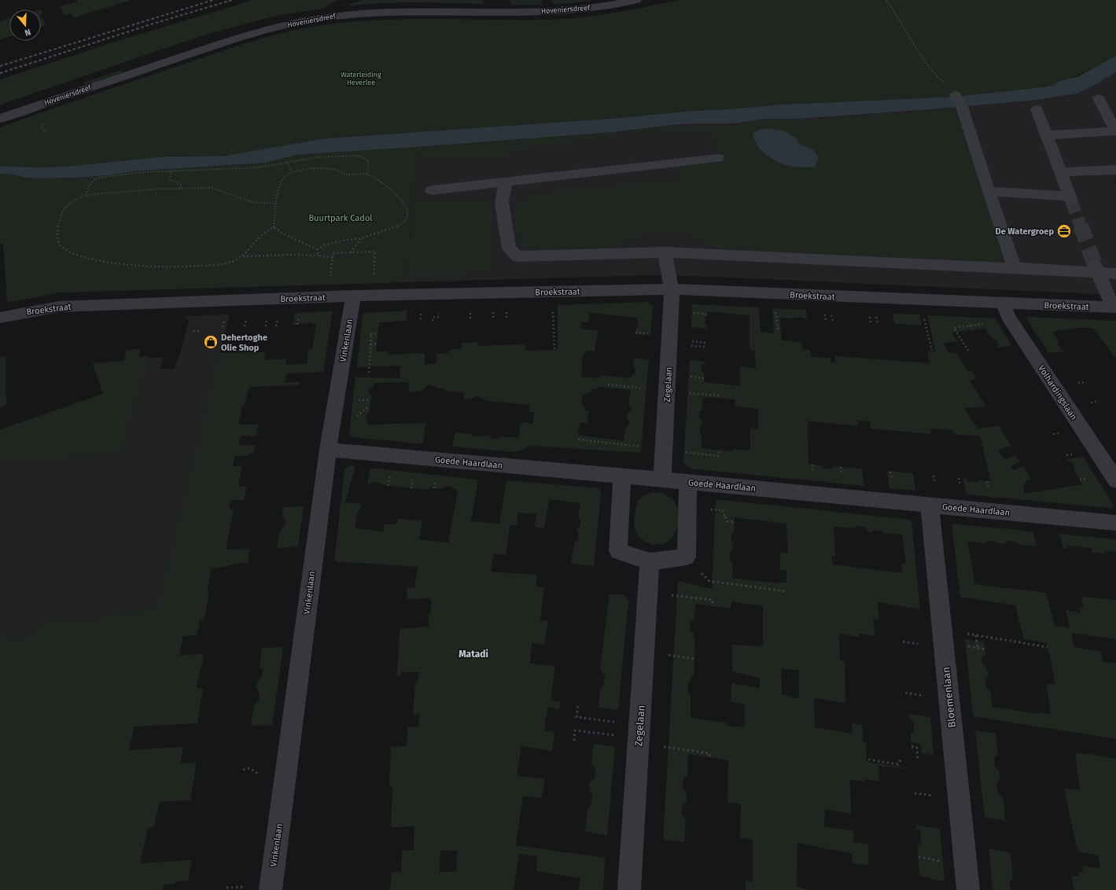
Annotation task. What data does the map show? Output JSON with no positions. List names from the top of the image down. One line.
{"streets":{"street":["Hoveniersdreef","Broekstraat","Vinkenlaan","Zegelaan","Volhardingslaan","Goede Haardlaan","Bloemenlaan"]},"crossings":[["Broekstraat","Vinkenlaan"],["Broekstraat","Zegelaan"],["Broekstraat","Volhardingslaan"],["Vinkenlaan","Goede Haardlaan"],["Zegelaan","Goede Haardlaan"],["Goede Haardlaan","Bloemenlaan"]],"districts":["Matadi"],"parks":["Waterleiding Heverlee","Buurtpark Cadol"],"places":{"office":["De Watergroep"],"shop":["Dehertoghe Olie Shop"]},"north":"bottom"}
